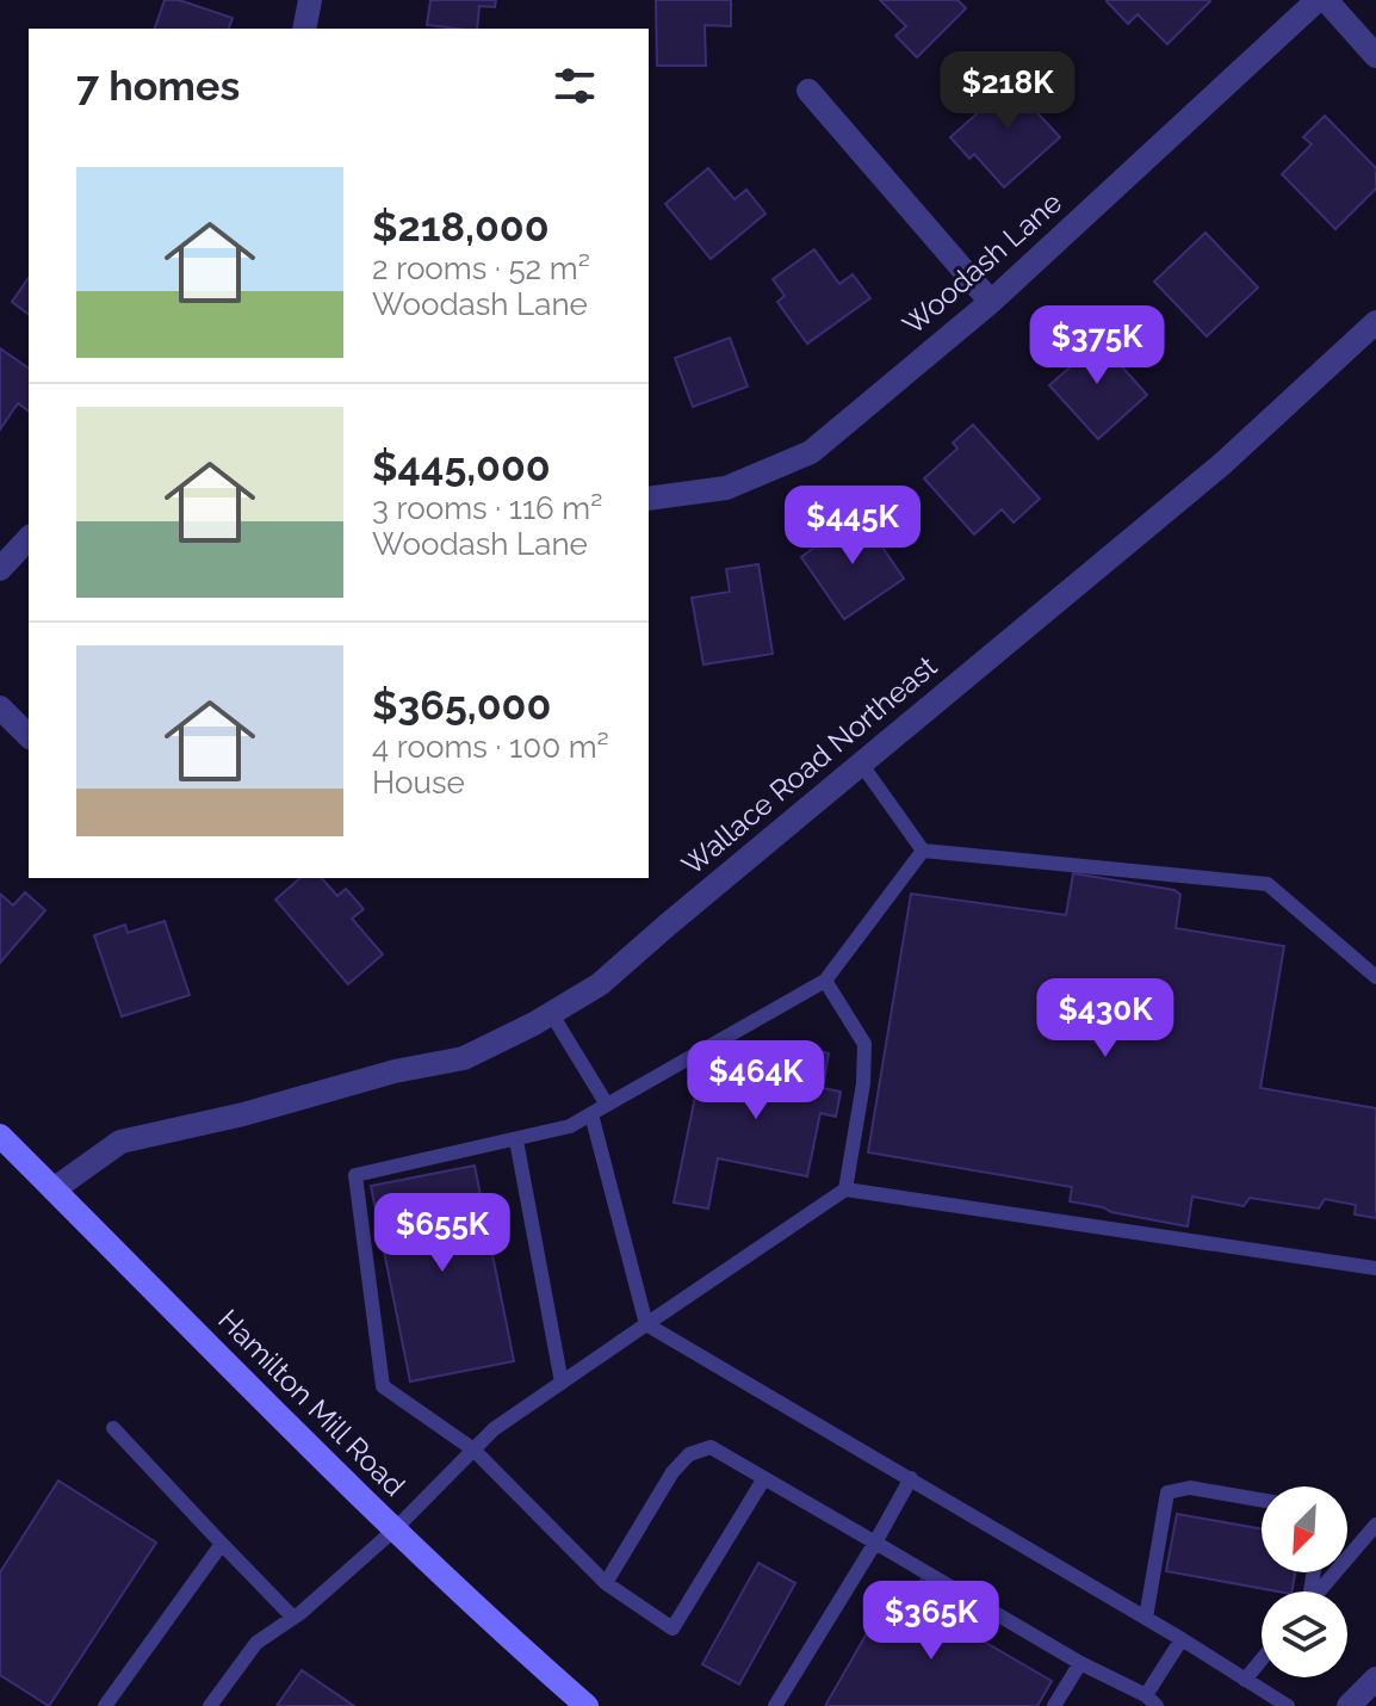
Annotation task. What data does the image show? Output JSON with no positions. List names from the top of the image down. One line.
{"streets":{"main road":["Hamilton Mill Road"],"street":["Woodash Lane","Wallace Road Northeast"]},"crossings":[["Wallace Road Northeast","Hamilton Mill Road"]],"north":"bottom left","page":{"heading":"7 homes","price":["$218K","$375K","$445K","$430K","$464K","$655K","$365K"],"list":[{"name":"$218,000","note":"2 rooms · 52 m² · Woodash Lane"},{"name":"$445,000","note":"3 rooms · 116 m² · Woodash Lane"},{"name":"$365,000","note":"4 rooms · 100 m² · House"}]}}
